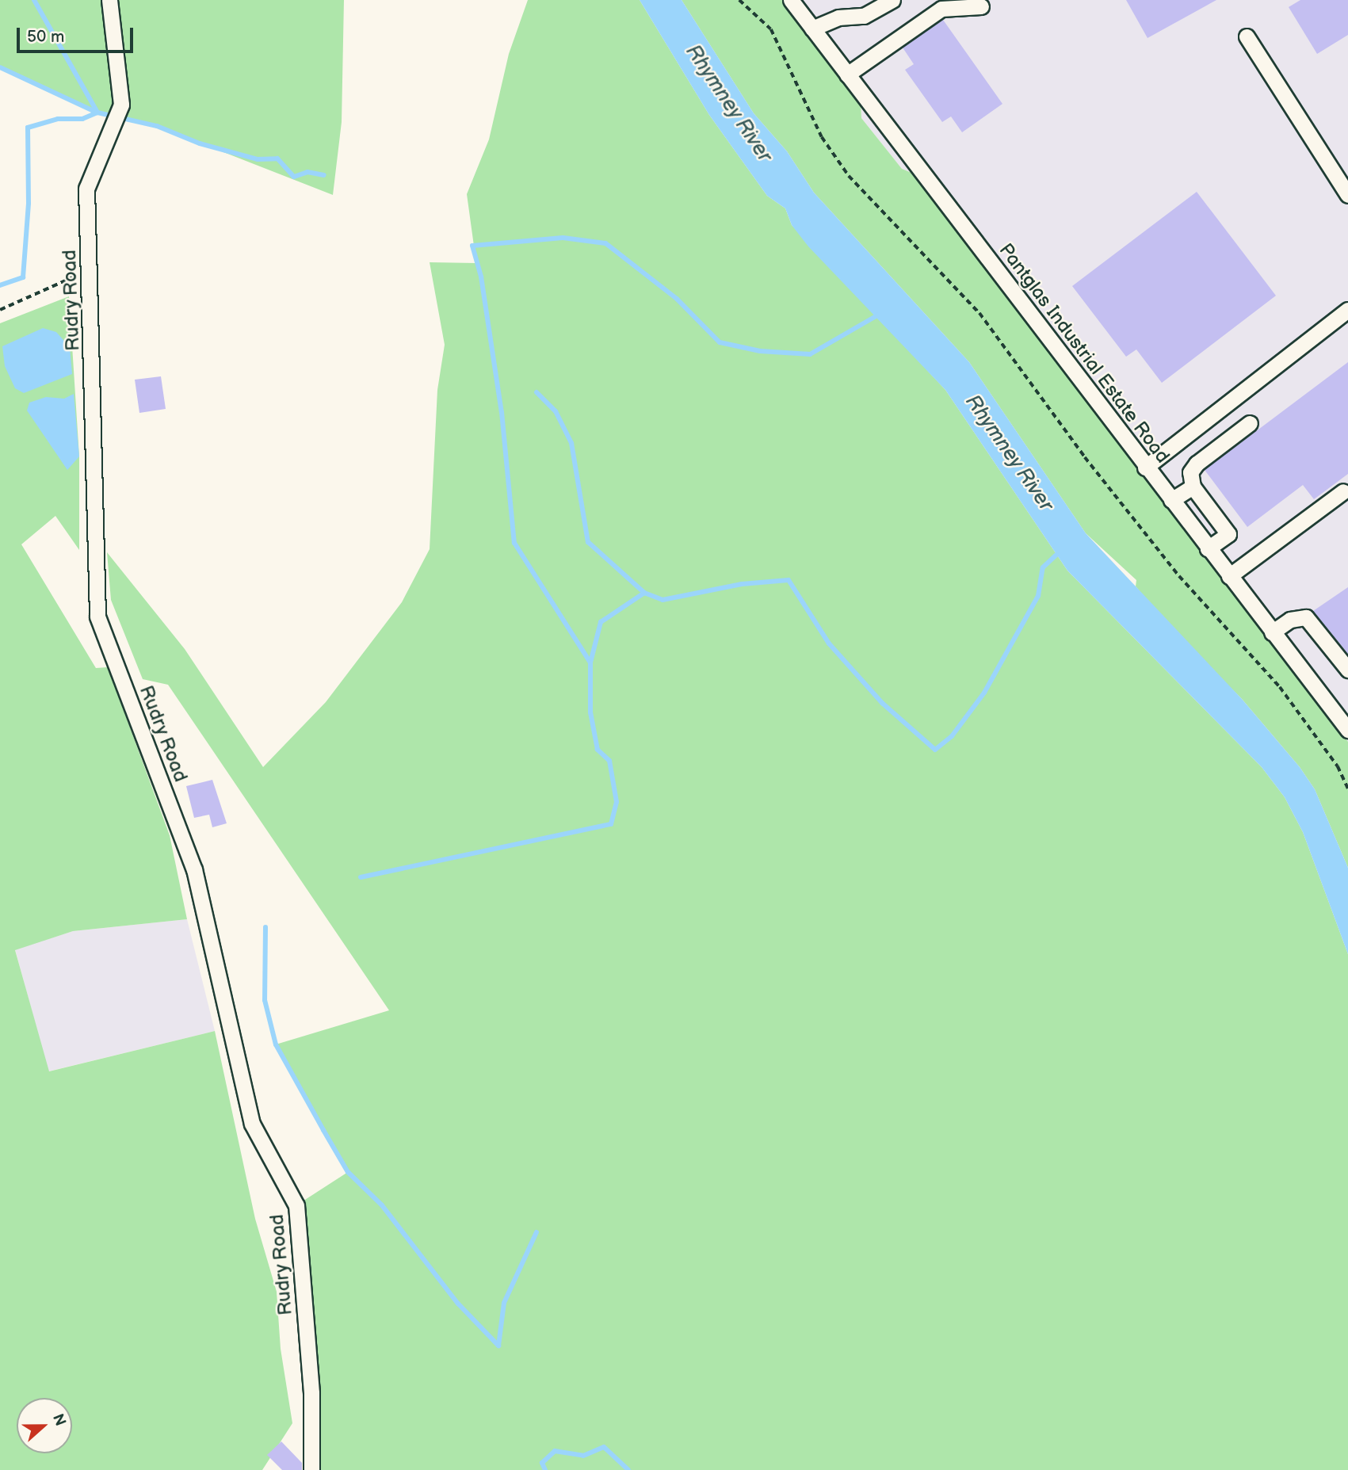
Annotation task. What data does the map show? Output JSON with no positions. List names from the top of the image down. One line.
{"streets":{"street":["Rudry Road","Pantglas Industrial Estate Road"]},"water":["Rhymney River"],"scale_bar":"50 m","north":"right"}
